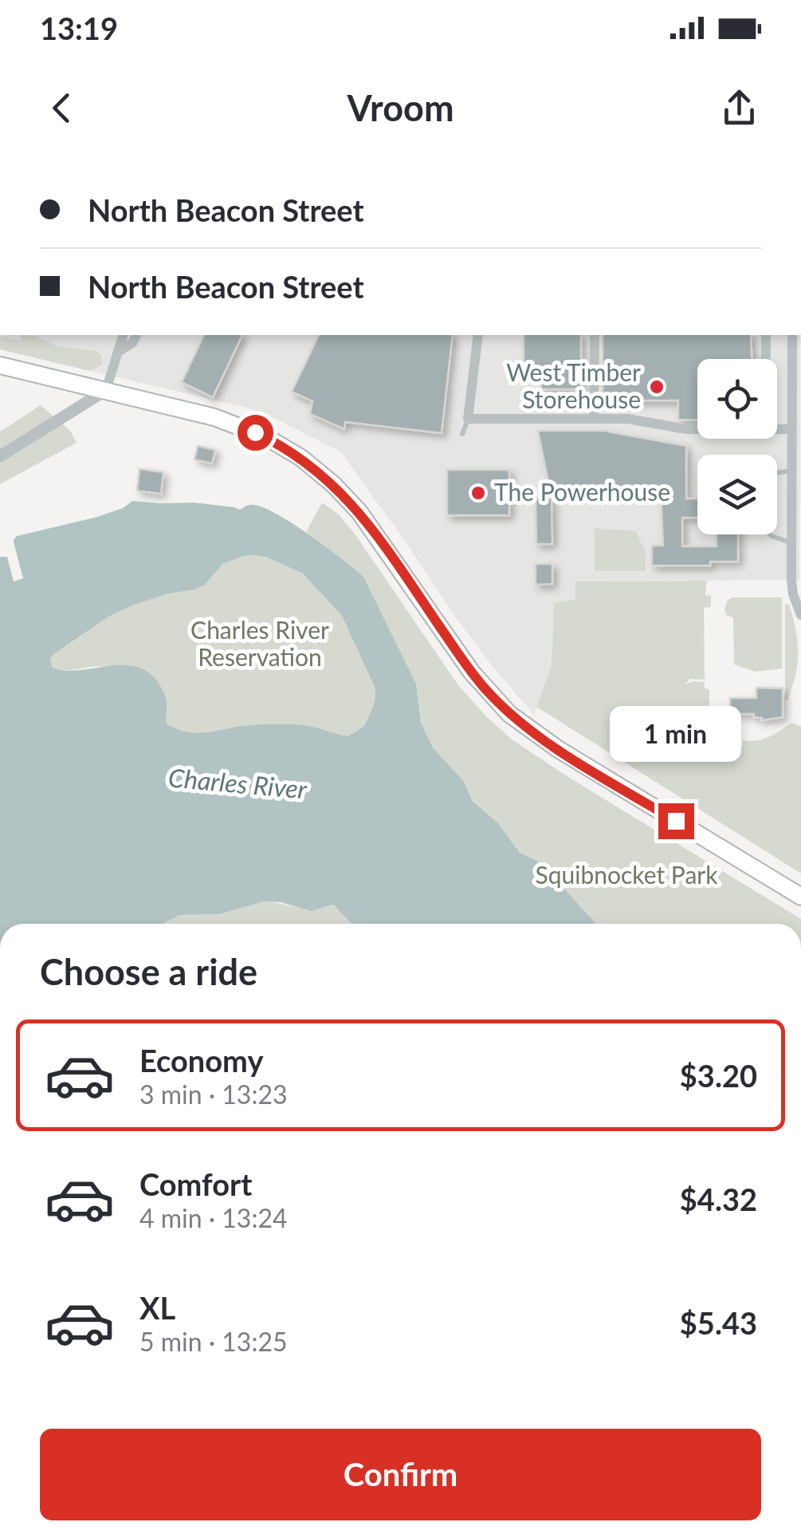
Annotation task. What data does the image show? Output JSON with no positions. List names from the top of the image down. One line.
{"water":["Charles River"],"parks":["Charles River Reservation","Squibnocket Park"],"places":["West Timber Storehouse","The Powerhouse"],"page":{"status":"13:19","header":"Vroom","banner":["North Beacon Street","North Beacon Street"],"bubble":"1 min","heading":"Choose a ride","list":[{"name":"Economy","note":"3 min · 13:23","value":"$3.20"},{"name":"Comfort","note":"4 min · 13:24","value":"$4.32"},{"name":"XL","note":"5 min · 13:25","value":"$5.43"}],"buttons":"Confirm"}}
